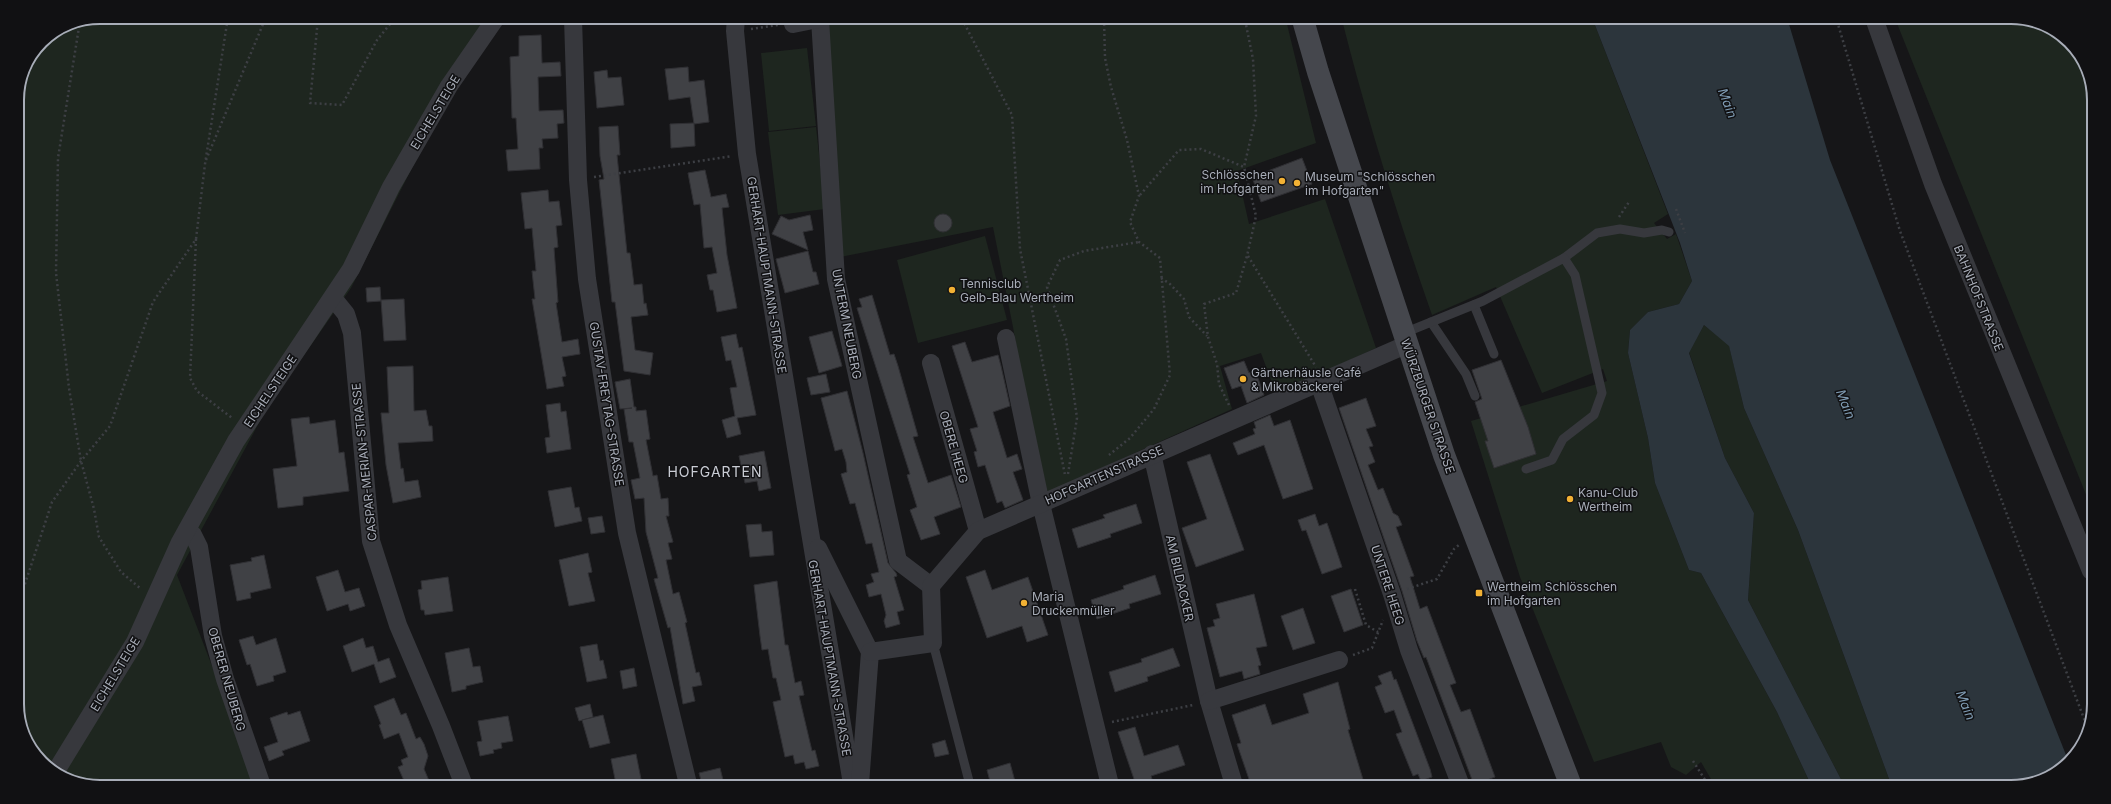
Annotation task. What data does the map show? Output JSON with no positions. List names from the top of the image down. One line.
{"streets":{"main road":["WÜRZBURGER STRASSE"],"street":["EICHELSTEIGE","GERHART-HAUPTMANN-STRASSE","BAHNHOFSTRASSE","UNTERM NEUBERG","GUSTAV-FREYTAG-STRASSE","OBERE HEEG","CASPAR-MERIAN-STRASSE","HOFGARTENSTRASSE","AM BILDACKER","UNTERE HEEG","OBERER NEUBERG"]},"crossings":[["EICHELSTEIGE","CASPAR-MERIAN-STRASSE"],["EICHELSTEIGE","OBERER NEUBERG"],["UNTERM NEUBERG","HOFGARTENSTRASSE"],["WÜRZBURGER STRASSE","HOFGARTENSTRASSE"],["OBERE HEEG","HOFGARTENSTRASSE"],["HOFGARTENSTRASSE","AM BILDACKER"],["HOFGARTENSTRASSE","UNTERE HEEG"]],"districts":["HOFGARTEN"],"water":["Main"],"places":{"other":["Schlösschen im Hofgarten","Museum \"Schlösschen im Hofgarten\"","Tennisclub Gelb-Blau Wertheim","Gärtnerhäusle Café & Mikrobäckerei","Kanu-Club Wertheim","Maria Druckenmüller"],"transit":["Wertheim Schlösschen im Hofgarten"]}}
